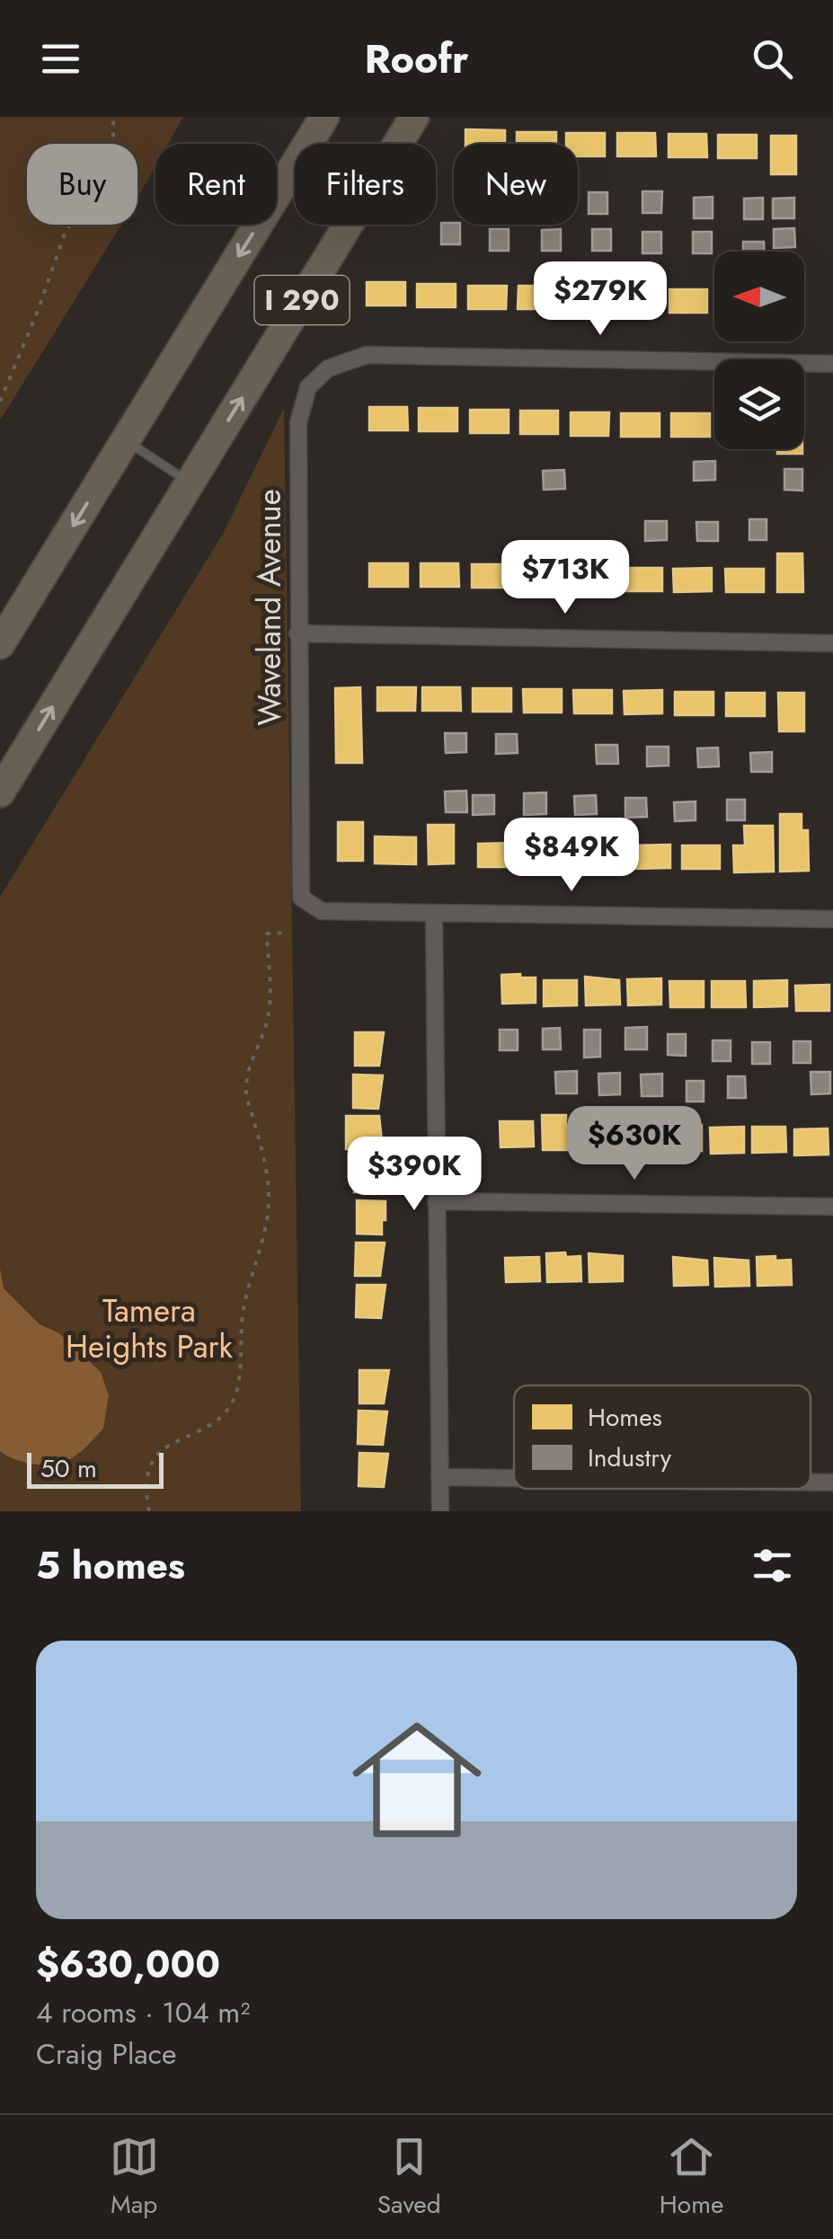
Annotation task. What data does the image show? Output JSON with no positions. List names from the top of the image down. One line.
{"streets":{"highway":["I 290"],"street":["Waveland Avenue"]},"parks":["Tamera Heights Park"],"legend":["Homes","Industry"],"scale_bar":"50 m","north":"left","page":{"header":"Roofr","chip":["Buy","Rent","Filters","New"],"price":["$279K","$713K","$849K","$630K","$390K"],"scale":"50 m","heading":"5 homes","list":[{"name":"$630,000","note":"4 rooms · 104 m² · Craig Place"}],"tabs":["Map","Saved","Home"]}}
